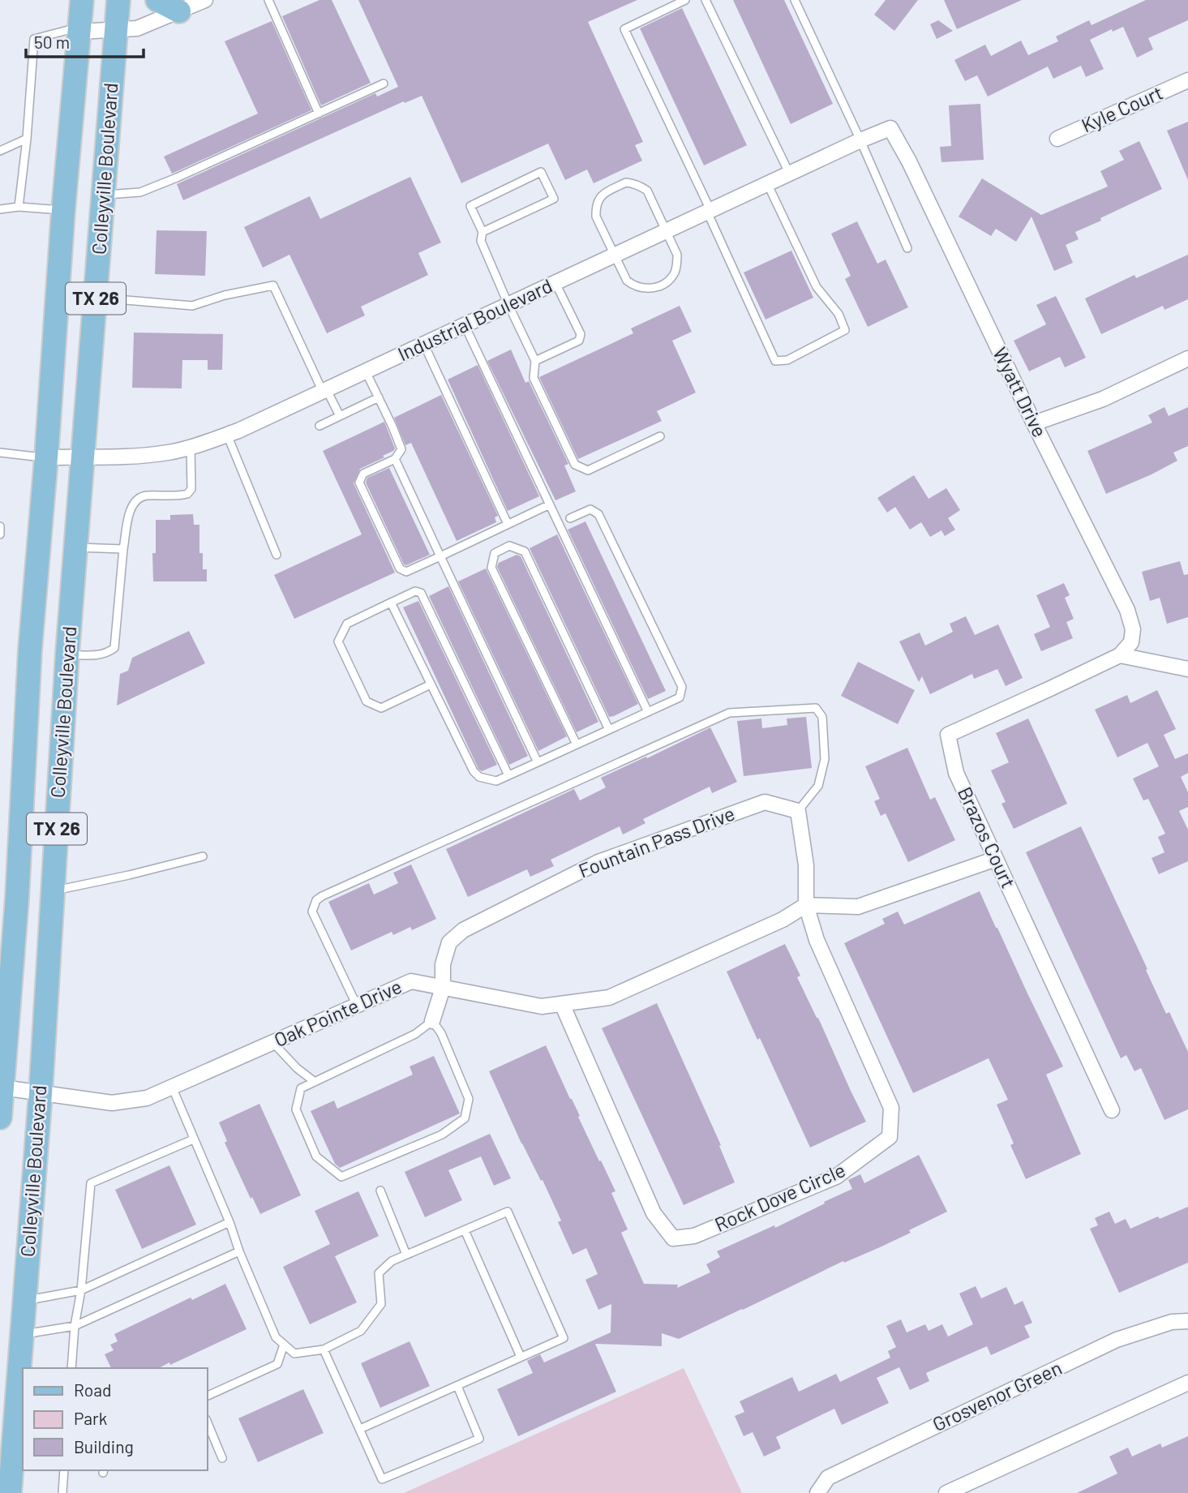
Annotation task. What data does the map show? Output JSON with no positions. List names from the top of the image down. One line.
{"streets":{"main road":["Colleyville Boulevard","TX 26"],"street":["Kyle Court","Industrial Boulevard","Wyatt Drive","Brazos Court","Fountain Pass Drive","Oak Pointe Drive","Rock Dove Circle","Grosvenor Green"]},"crossings":[["Colleyville Boulevard","Industrial Boulevard"],["Colleyville Boulevard","Oak Pointe Drive"],["Industrial Boulevard","Wyatt Drive"],["Wyatt Drive","Brazos Court"],["Fountain Pass Drive","Oak Pointe Drive"],["Oak Pointe Drive","Rock Dove Circle"]],"legend":["Road","Park","Building"],"scale_bar":"50 m"}
